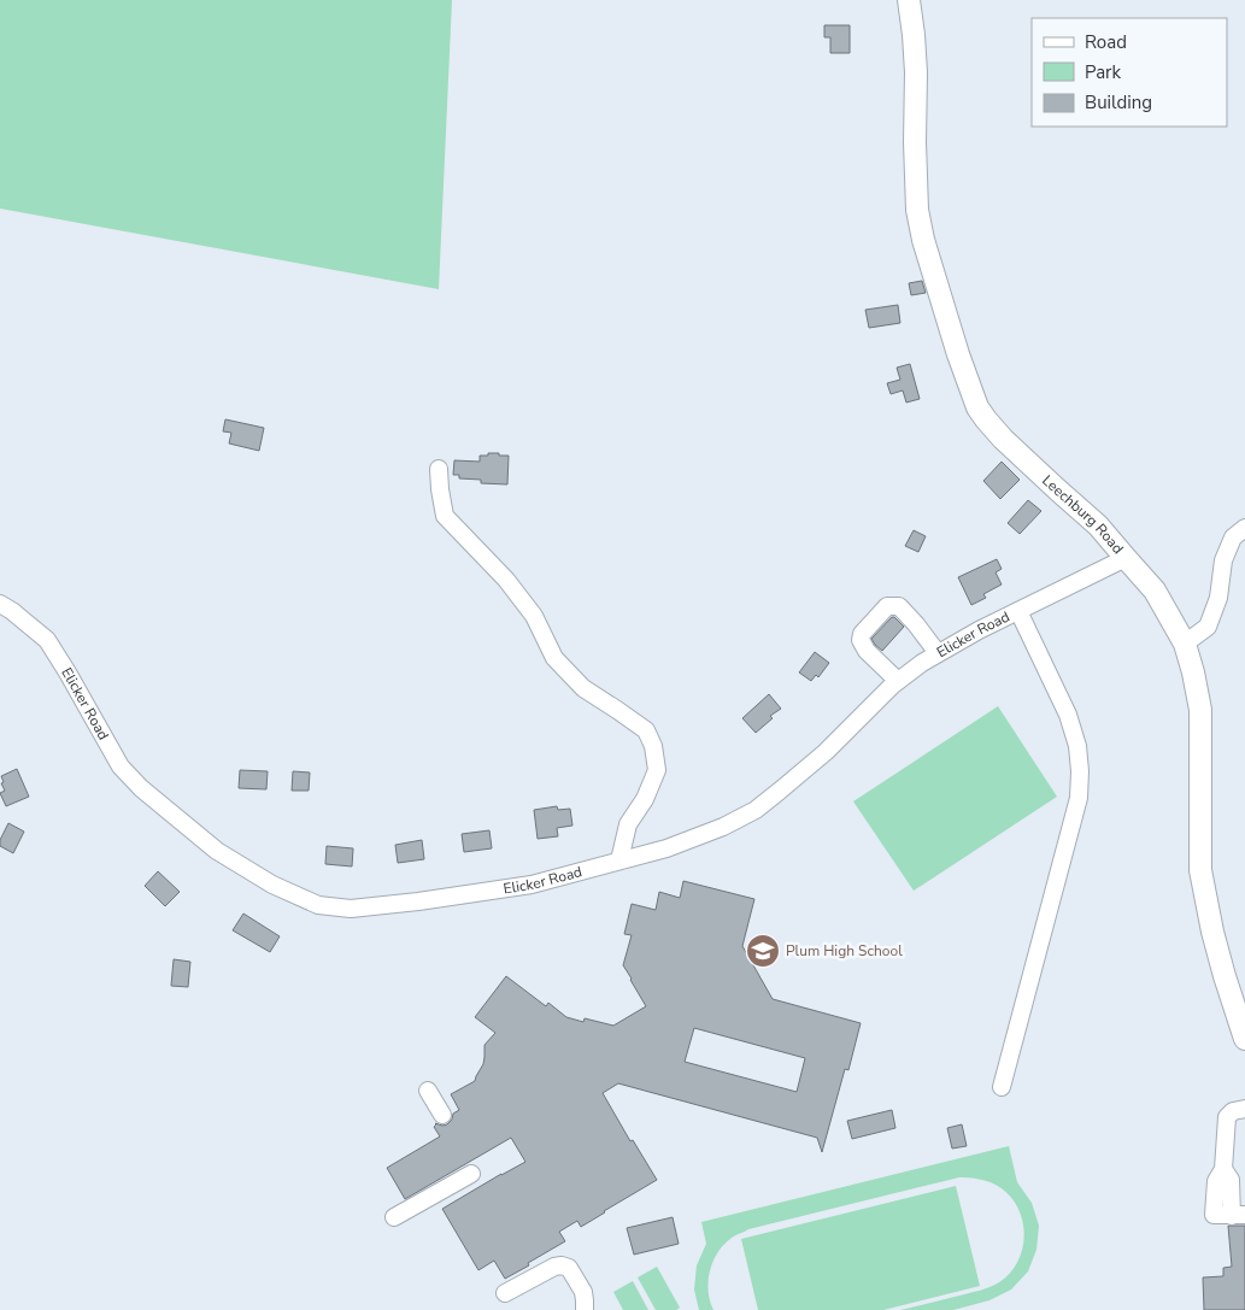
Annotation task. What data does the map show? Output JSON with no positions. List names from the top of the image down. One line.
{"streets":{"main road":["Leechburg Road"],"street":["Elicker Road"]},"crossings":[["Leechburg Road","Elicker Road"]],"places":{"school or university":["Plum High School"]},"legend":["Road","Park","Building"]}
